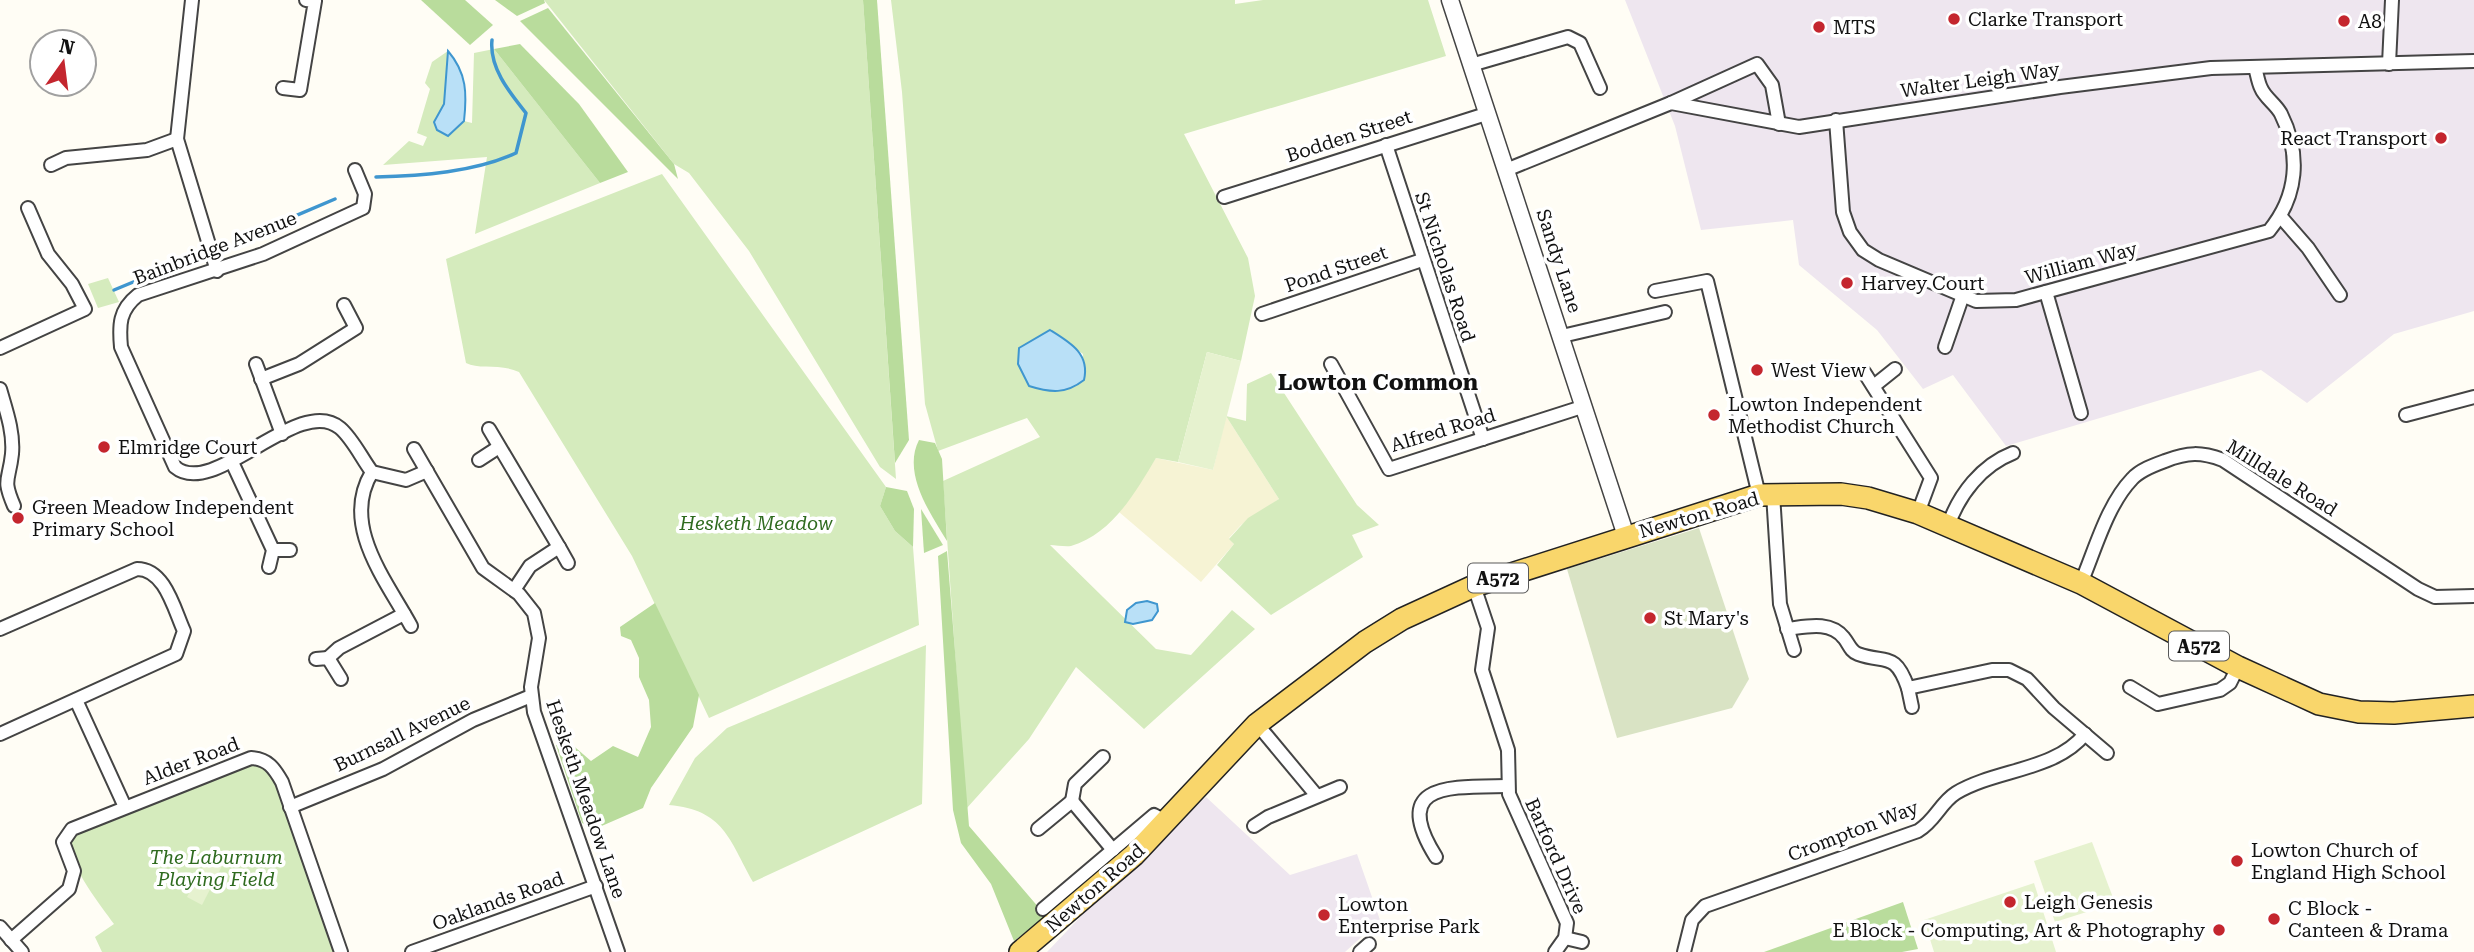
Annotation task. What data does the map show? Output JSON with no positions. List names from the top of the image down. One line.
{"streets":{"main road":["Newton Road","A572"],"street":["Walter Leigh Way","Bodden Street","Bainbridge Avenue","Sandy Lane","William Way","St Nicholas Road","Pond Street","Alfred Road","Milldale Road","Burnsall Avenue","Alder Road","Hesketh Meadow Lane","Crompton Way","Barford Drive","Oaklands Road"]},"crossings":[["Walter Leigh Way","William Way"],["Bodden Street","Sandy Lane"],["Bodden Street","St Nicholas Road"],["Sandy Lane","Alfred Road"],["Sandy Lane","Newton Road"],["St Nicholas Road","Pond Street"],["St Nicholas Road","Alfred Road"],["Milldale Road","Newton Road"],["Newton Road","Barford Drive"],["Burnsall Avenue","Alder Road"],["Burnsall Avenue","Hesketh Meadow Lane"],["Hesketh Meadow Lane","Oaklands Road"]],"districts":["Lowton Common"],"parks":["Hesketh Meadow","The Laburnum Playing Field"],"places":["Clarke Transport","A8","MTS","React Transport","Harvey Court","West View","Lowton Independent Methodist Church","Elmridge Court","Green Meadow Independent Primary School","St Mary's","Lowton Church of England High School","Leigh Genesis","Lowton Enterprise Park","C Block - Canteen & Drama","E Block - Computing, Art & Photography"],"north":"top"}
